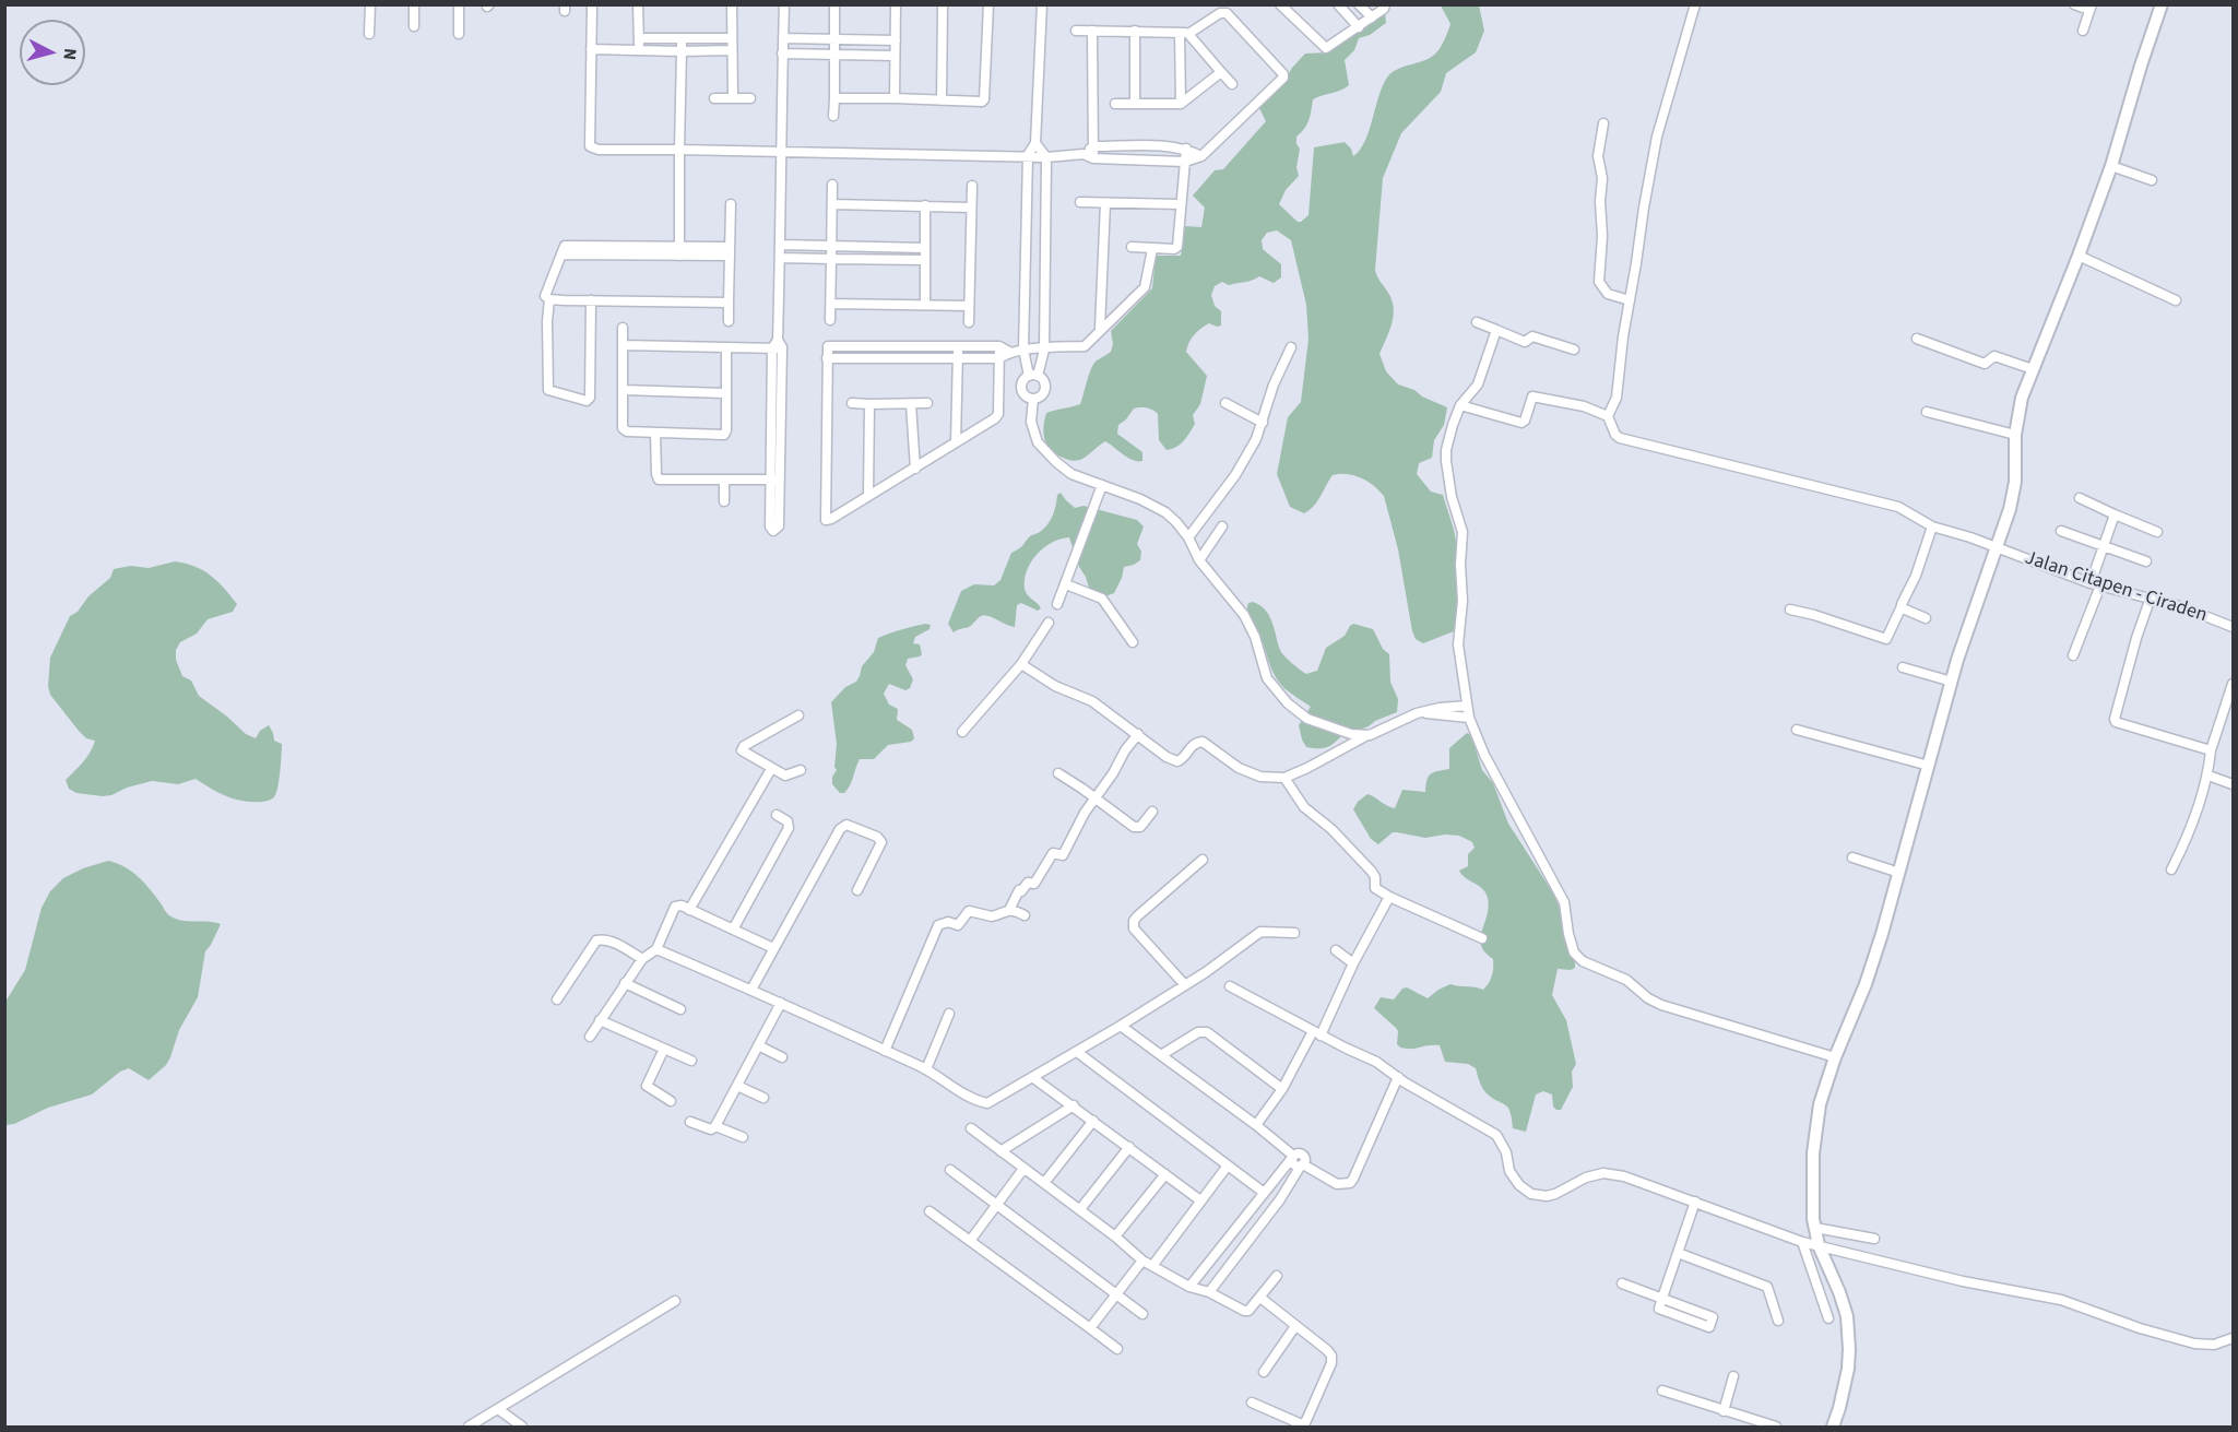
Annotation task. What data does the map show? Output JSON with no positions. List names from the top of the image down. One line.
{"streets":{"street":["Jalan Citapen - Ciraden"]},"north":"right"}
